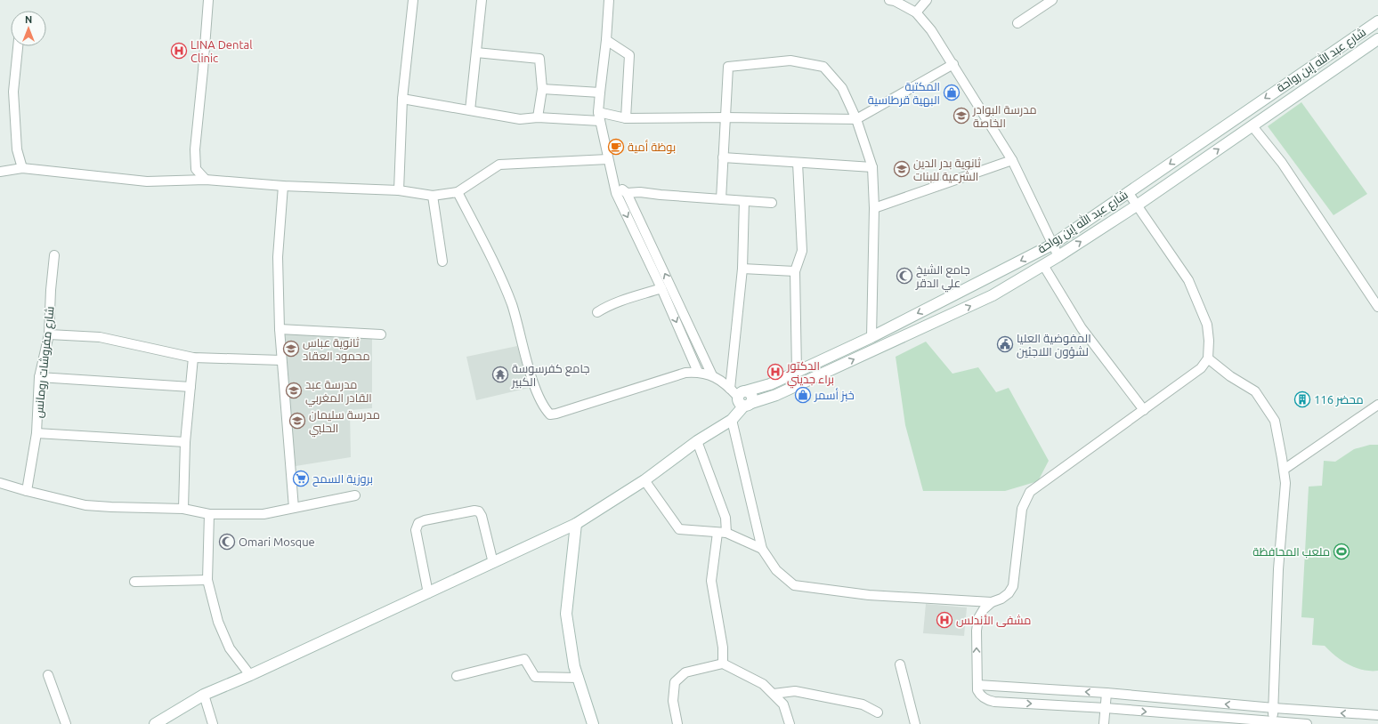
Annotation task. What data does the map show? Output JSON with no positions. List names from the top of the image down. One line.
{"streets":{"street":["شارع عبد الله إبن رواحة","شارع مفروشات رومانس"]},"places":{"hospital":["LINA Dental Clinic","الدكتور براء جديني","مشفى الأندلس"],"shop":["المكتبة البهية قرطاسية","خبز أسمر"],"school or university":["مدرسة البوادر الخاصة","ثانوية بدر الدين الشرعية للبنات","ثانوية عباس محمود العقاد","مدرسة عبد القادر المغربي","مدرسة سليمان الحلبي"],"cafe":["بوظة أمية"],"mosque":["جامع الشيخ علي الدقر","Omari Mosque"],"public building":["المفوضية العليا لشؤون اللاجئين"],"temple":["جامع كفرسوسة الكبير"],"building":["محضر 116"],"supermarket":["بروزية السمح"],"sports":["ملعب المحافظة"]},"north":"top"}
